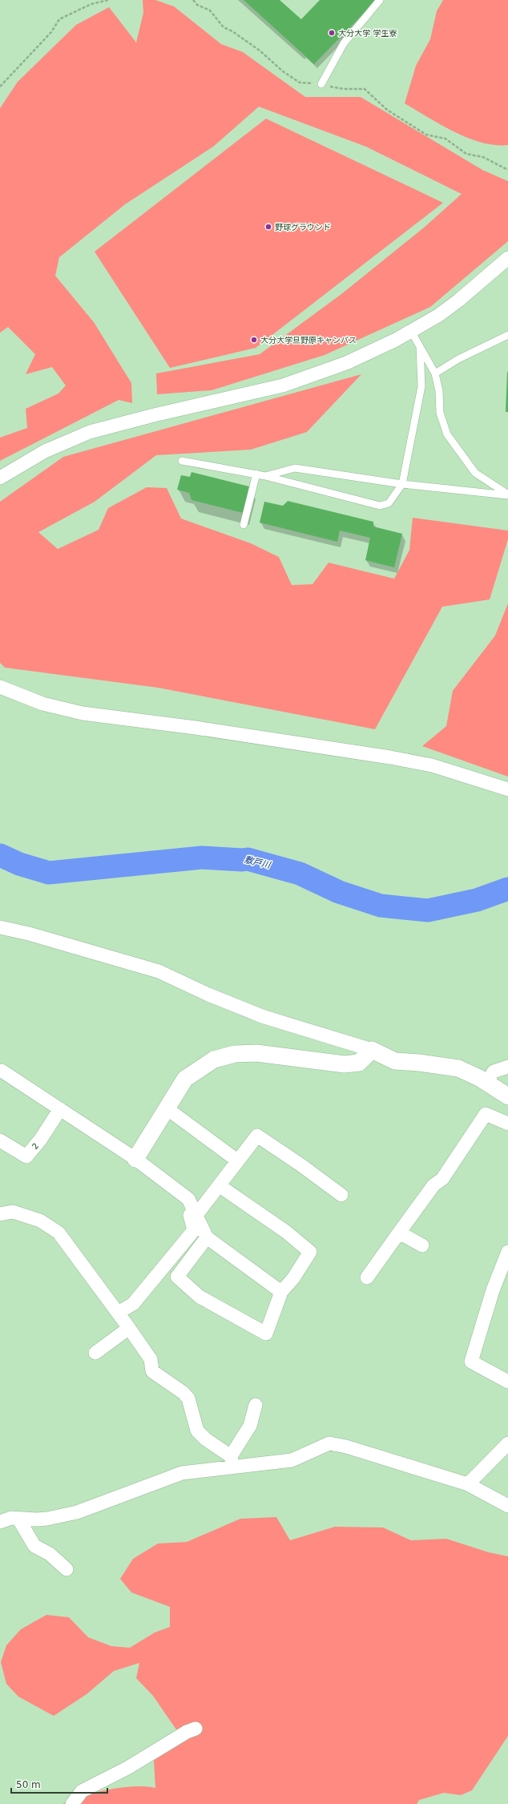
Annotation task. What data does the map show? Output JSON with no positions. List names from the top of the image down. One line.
{"streets":{"street":["2"]},"water":["敷戸川"],"places":["大分大学 学生寮","野球グラウンド","大分大学旦野原キャンパス"],"scale_bar":"50 m"}
